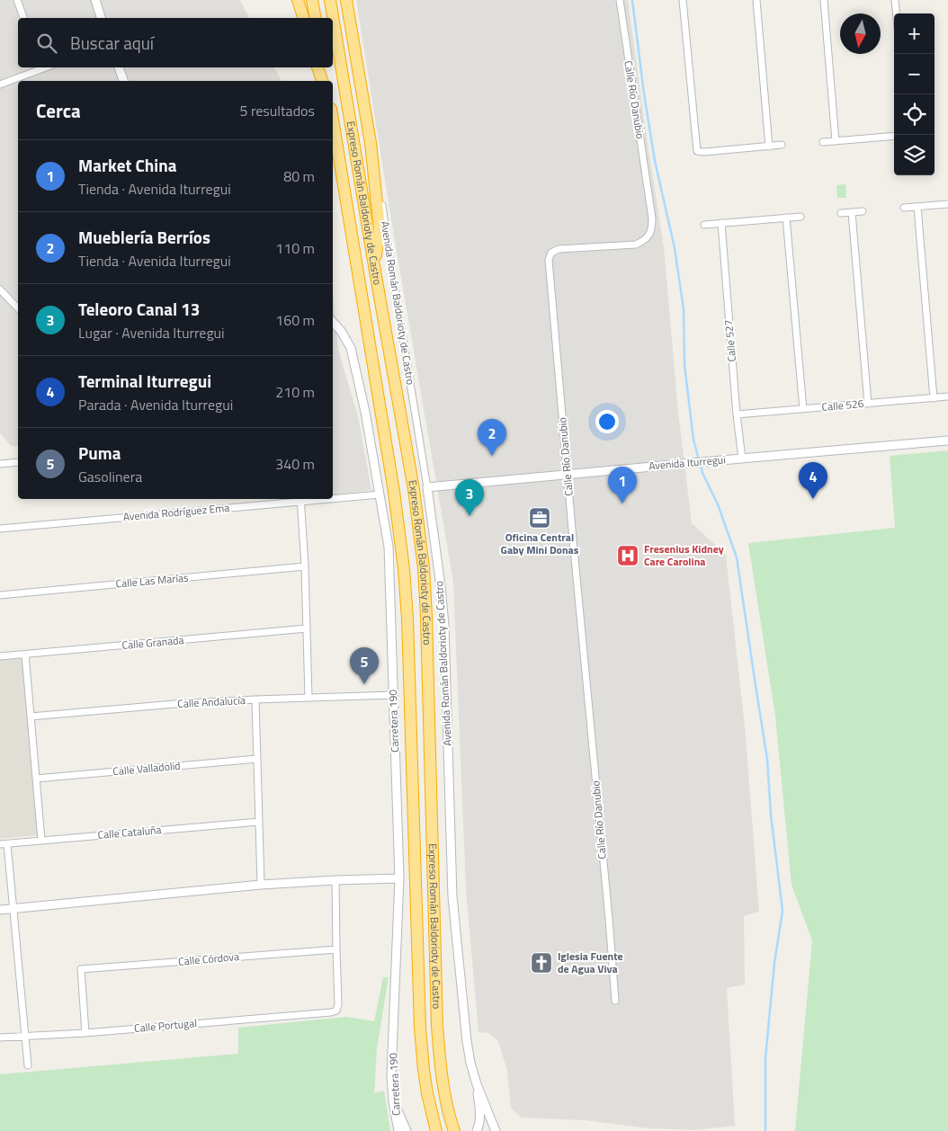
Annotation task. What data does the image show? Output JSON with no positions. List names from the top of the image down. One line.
{"streets":{"highway":["Expreso Román Baldorioty de Castro"],"street":["Calle Río Danubio","Avenida Román Baldorioty de Castro","Calle 527","Calle 526","Avenida Iturregui","Avenida Rodríguez Ema","Calle Las Marías","Calle Granada","Calle Andalucía","Carretera 190","Calle Valladolid","Calle Cataluña","Calle Córdova","Calle Portugal"]},"crossings":[["Calle Río Danubio","Avenida Iturregui"],["Avenida Román Baldorioty de Castro","Avenida Iturregui"],["Calle 527","Calle 526"],["Calle 527","Avenida Iturregui"],["Avenida Rodríguez Ema","Carretera 190"],["Calle Andalucía","Carretera 190"],["Calle Córdova","Calle Portugal"]],"places":{"office":["Oficina Central Gaby Mini Donas"],"hospital":["Fresenius Kidney Care Carolina"],"church":["Iglesia Fuente de Agua Viva"]},"north":"bottom","page":{"map_buttons":["+","−"],"search":"Buscar aquí","heading":["Cerca","5 resultados"],"list":[{"mark":"1","name":"Market China","note":"Tienda · Avenida Iturregui","value":"80 m"},{"mark":"2","name":"Mueblería Berríos","note":"Tienda · Avenida Iturregui","value":"110 m"},{"mark":"3","name":"Teleoro Canal 13","note":"Lugar · Avenida Iturregui","value":"160 m"},{"mark":"4","name":"Terminal Iturregui","note":"Parada · Avenida Iturregui","value":"210 m"},{"mark":"5","name":"Puma","note":"Gasolinera","value":"340 m"}],"pins":["2","4","1","3","5"]}}
